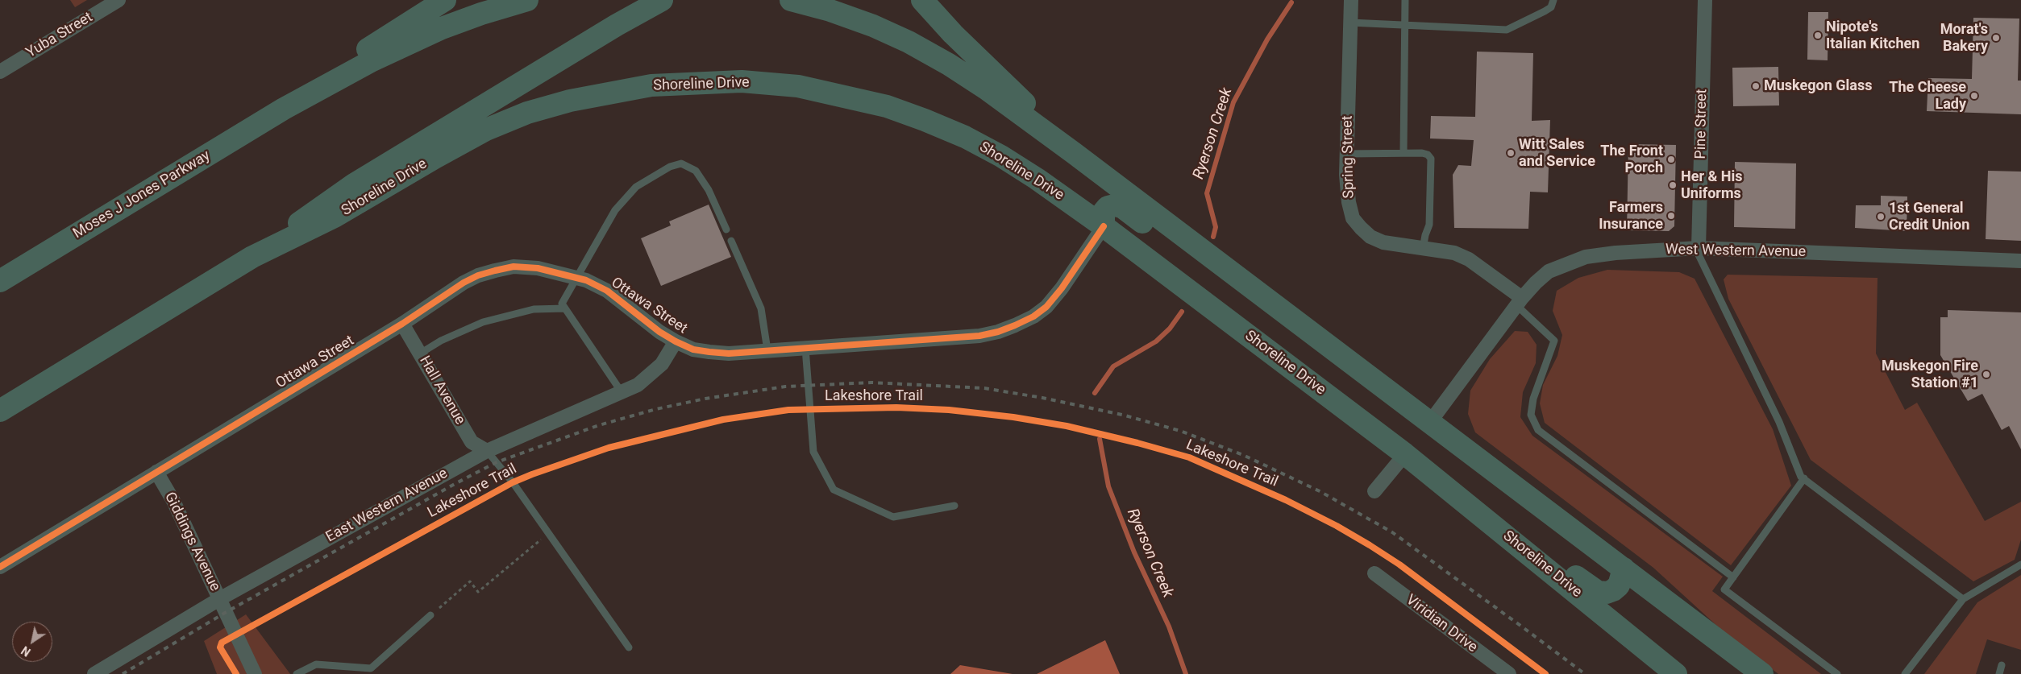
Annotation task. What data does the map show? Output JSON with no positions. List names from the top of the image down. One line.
{"streets":{"highway":["Shoreline Drive","Moses J Jones Parkway"],"street":["Yuba Street","Pine Street","Spring Street","West Western Avenue","Ottawa Street","Hall Avenue","East Western Avenue","Giddings Avenue","Viridian Drive"],"cycle path":["Lakeshore Trail"]},"crossings":[["Shoreline Drive","Ottawa Street"],["Pine Street","West Western Avenue"],["Spring Street","West Western Avenue"],["Ottawa Street","Hall Avenue"],["Ottawa Street","East Western Avenue"],["Ottawa Street","Giddings Avenue"],["Hall Avenue","East Western Avenue"],["East Western Avenue","Giddings Avenue"]],"water":["Ryerson Creek"],"places":["Nipote's Italian Kitchen","Morat's Bakery","Muskegon Glass","The Cheese Lady","Witt Sales and Service","The Front Porch","Her & His Uniforms","Farmers Insurance","1st General Credit Union","Muskegon Fire Station #1"],"north":"bottom left"}
